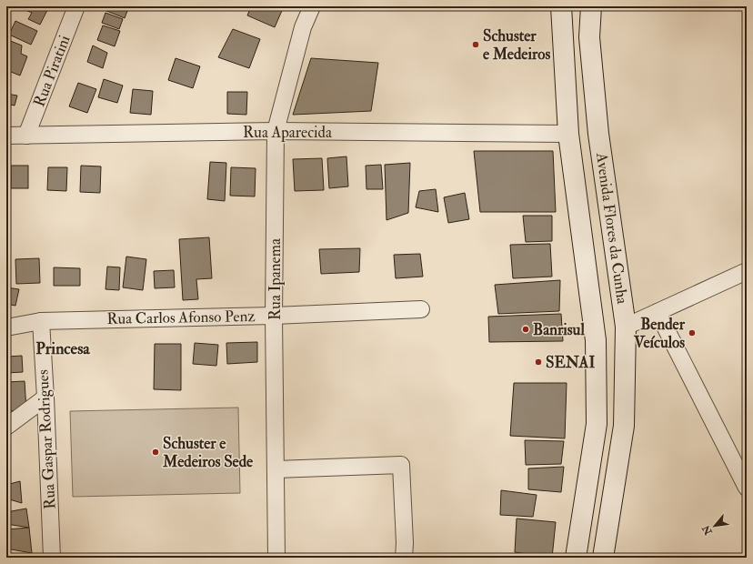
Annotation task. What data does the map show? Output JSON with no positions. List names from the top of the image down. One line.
{"streets":{"main road":["Avenida Flores da Cunha"],"street":["Rua Piratini","Rua Aparecida","Rua Ipanema","Rua Carlos Afonso Penz","Rua Gaspar Rodrigues"]},"crossings":[["Rua Piratini","Rua Aparecida"],["Rua Aparecida","Avenida Flores da Cunha"],["Rua Aparecida","Rua Ipanema"],["Rua Ipanema","Rua Carlos Afonso Penz"],["Rua Carlos Afonso Penz","Rua Gaspar Rodrigues"]],"districts":["Princesa"],"places":["Schuster e Medeiros","Banrisul","Bender Veículos","SENAI","Schuster e Medeiros Sede"],"north":"bottom left"}
